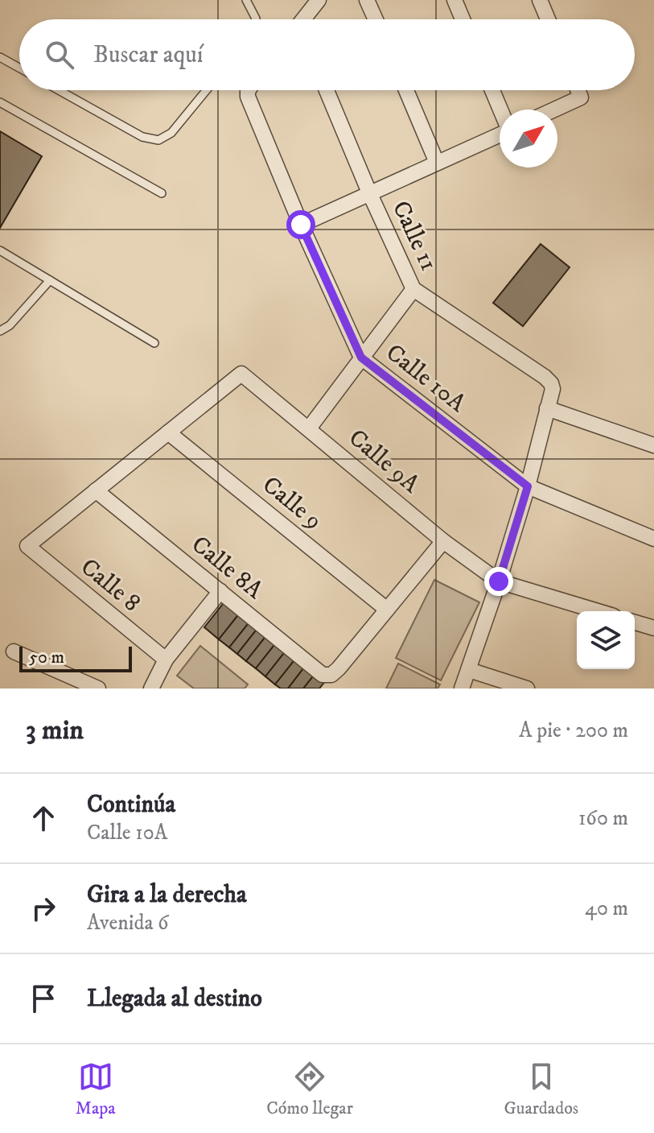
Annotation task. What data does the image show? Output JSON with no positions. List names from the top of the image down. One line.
{"streets":{"street":["Calle 11","Calle 10A","Calle 9A","Calle 9","Calle 8A","Calle 8"]},"crossings":[["Calle 9A","Calle 9"],["Calle 9","Calle 8A"],["Calle 8A","Calle 8"]],"scale_bar":"50 m","north":"top right","page":{"search":"Buscar aquí","scale":"50 m","heading":["3 min","A pie · 200 m"],"list":[["Continúa","Calle 10A","160 m"],["Gira a la derecha","Avenida 6","40 m"],"Llegada al destino"],"nav":["Mapa","Cómo llegar","Guardados"]}}
